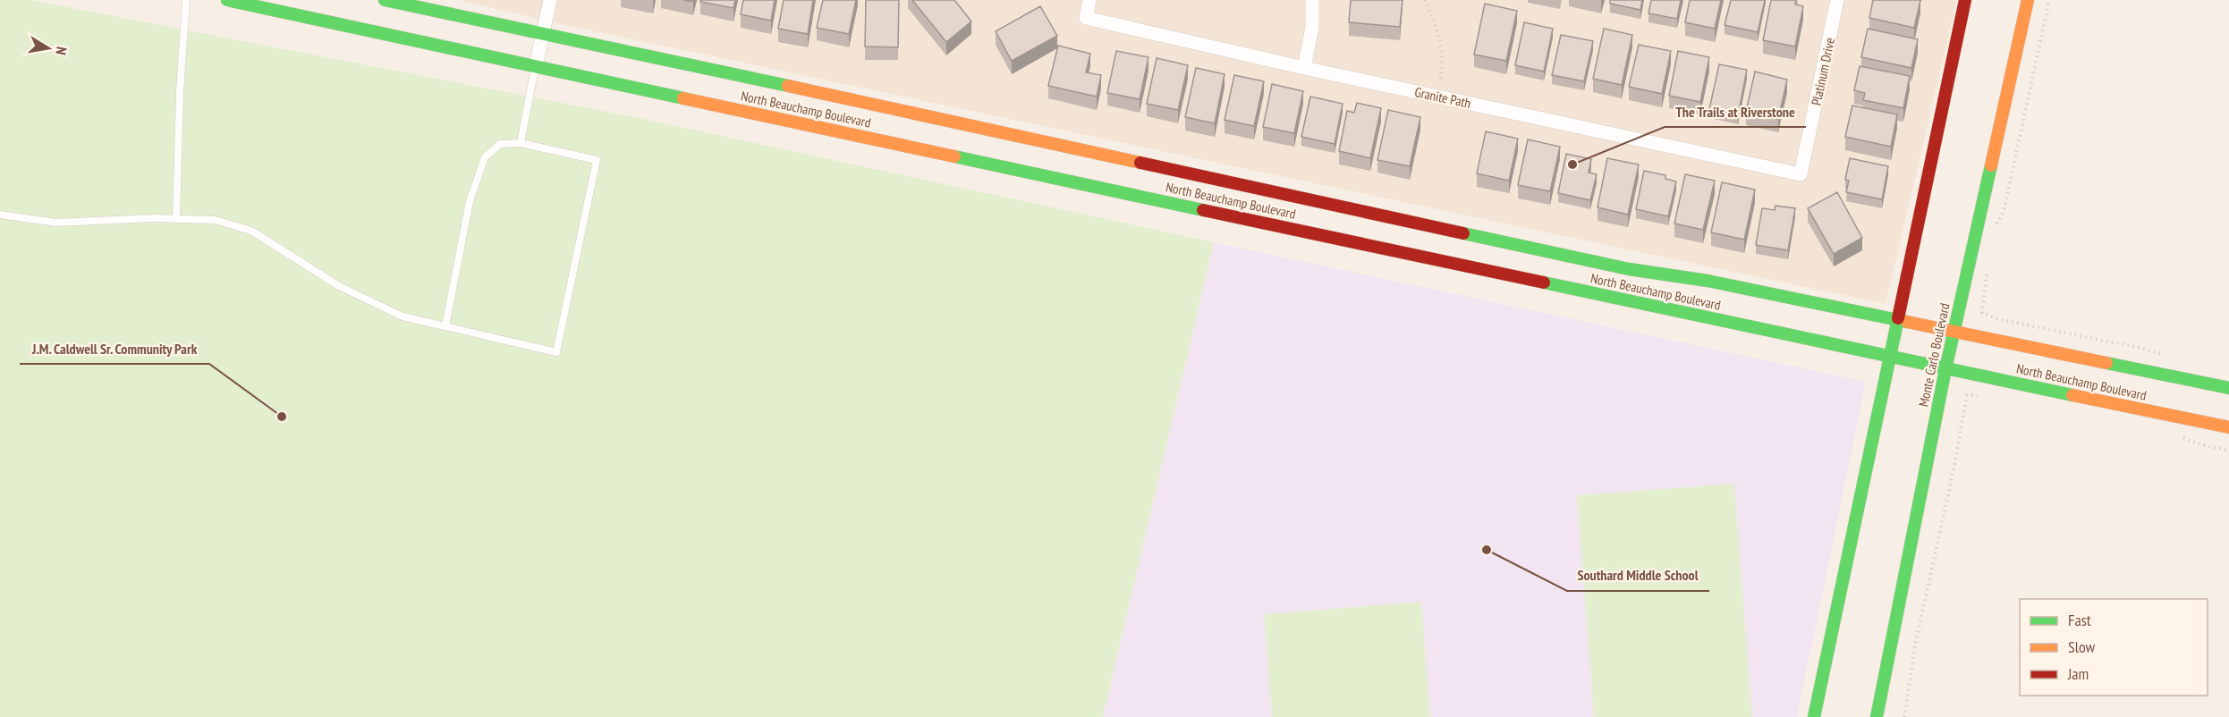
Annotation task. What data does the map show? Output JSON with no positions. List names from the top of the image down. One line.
{"streets":{"street":["Platinum Drive","Granite Path","North Beauchamp Boulevard","Monte Carlo Boulevard"]},"crossings":[["Platinum Drive","Granite Path"],["North Beauchamp Boulevard","Monte Carlo Boulevard"]],"places":["The Trails at Riverstone","J.M. Caldwell Sr. Community Park","Southard Middle School"],"legend":["Fast","Slow","Jam"],"north":"right"}
